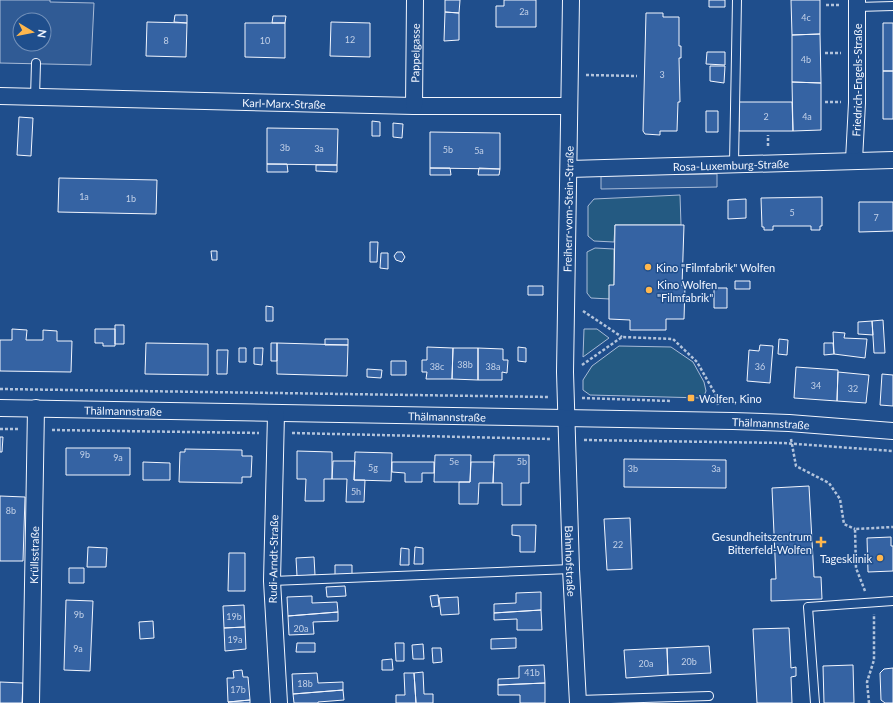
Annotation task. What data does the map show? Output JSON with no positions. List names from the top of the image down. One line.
{"streets":{"street":["Pappelgasse","Friedrich-Engels-Straße","Karl-Marx-Straße","Rosa-Luxemburg-Straße","Freiherr-vom-Stein-Straße","Thälmannstraße","Krüllsstraße","Rudi-Arndt-Straße","Bahnhofstraße"]},"crossings":[["Pappelgasse","Karl-Marx-Straße"],["Friedrich-Engels-Straße","Rosa-Luxemburg-Straße"],["Karl-Marx-Straße","Freiherr-vom-Stein-Straße"],["Rosa-Luxemburg-Straße","Freiherr-vom-Stein-Straße"],["Freiherr-vom-Stein-Straße","Thälmannstraße"],["Freiherr-vom-Stein-Straße","Bahnhofstraße"],["Thälmannstraße","Krüllsstraße"],["Thälmannstraße","Rudi-Arndt-Straße"],["Thälmannstraße","Bahnhofstraße"]],"places":{"other":["Kino \"Filmfabrik\" Wolfen","Kino Wolfen \"Filmfabrik\"","Tagesklinik"],"transit":["Wolfen, Kino"],"health":["Gesundheitszentrum Bitterfeld-Wolfen"]},"house_numbers":["2a","4c","12","8","10","4b","3","2","4a","3b","3a","5b","5a","1a","1b","5","7","38b","38c","38a","36","34","32","9b","9a","5e","5b","5g","3b","3a","5h","8b","22","9b","19b","20a","19a","9a","20b","20a","41b","18b","17b"],"north":"right"}
